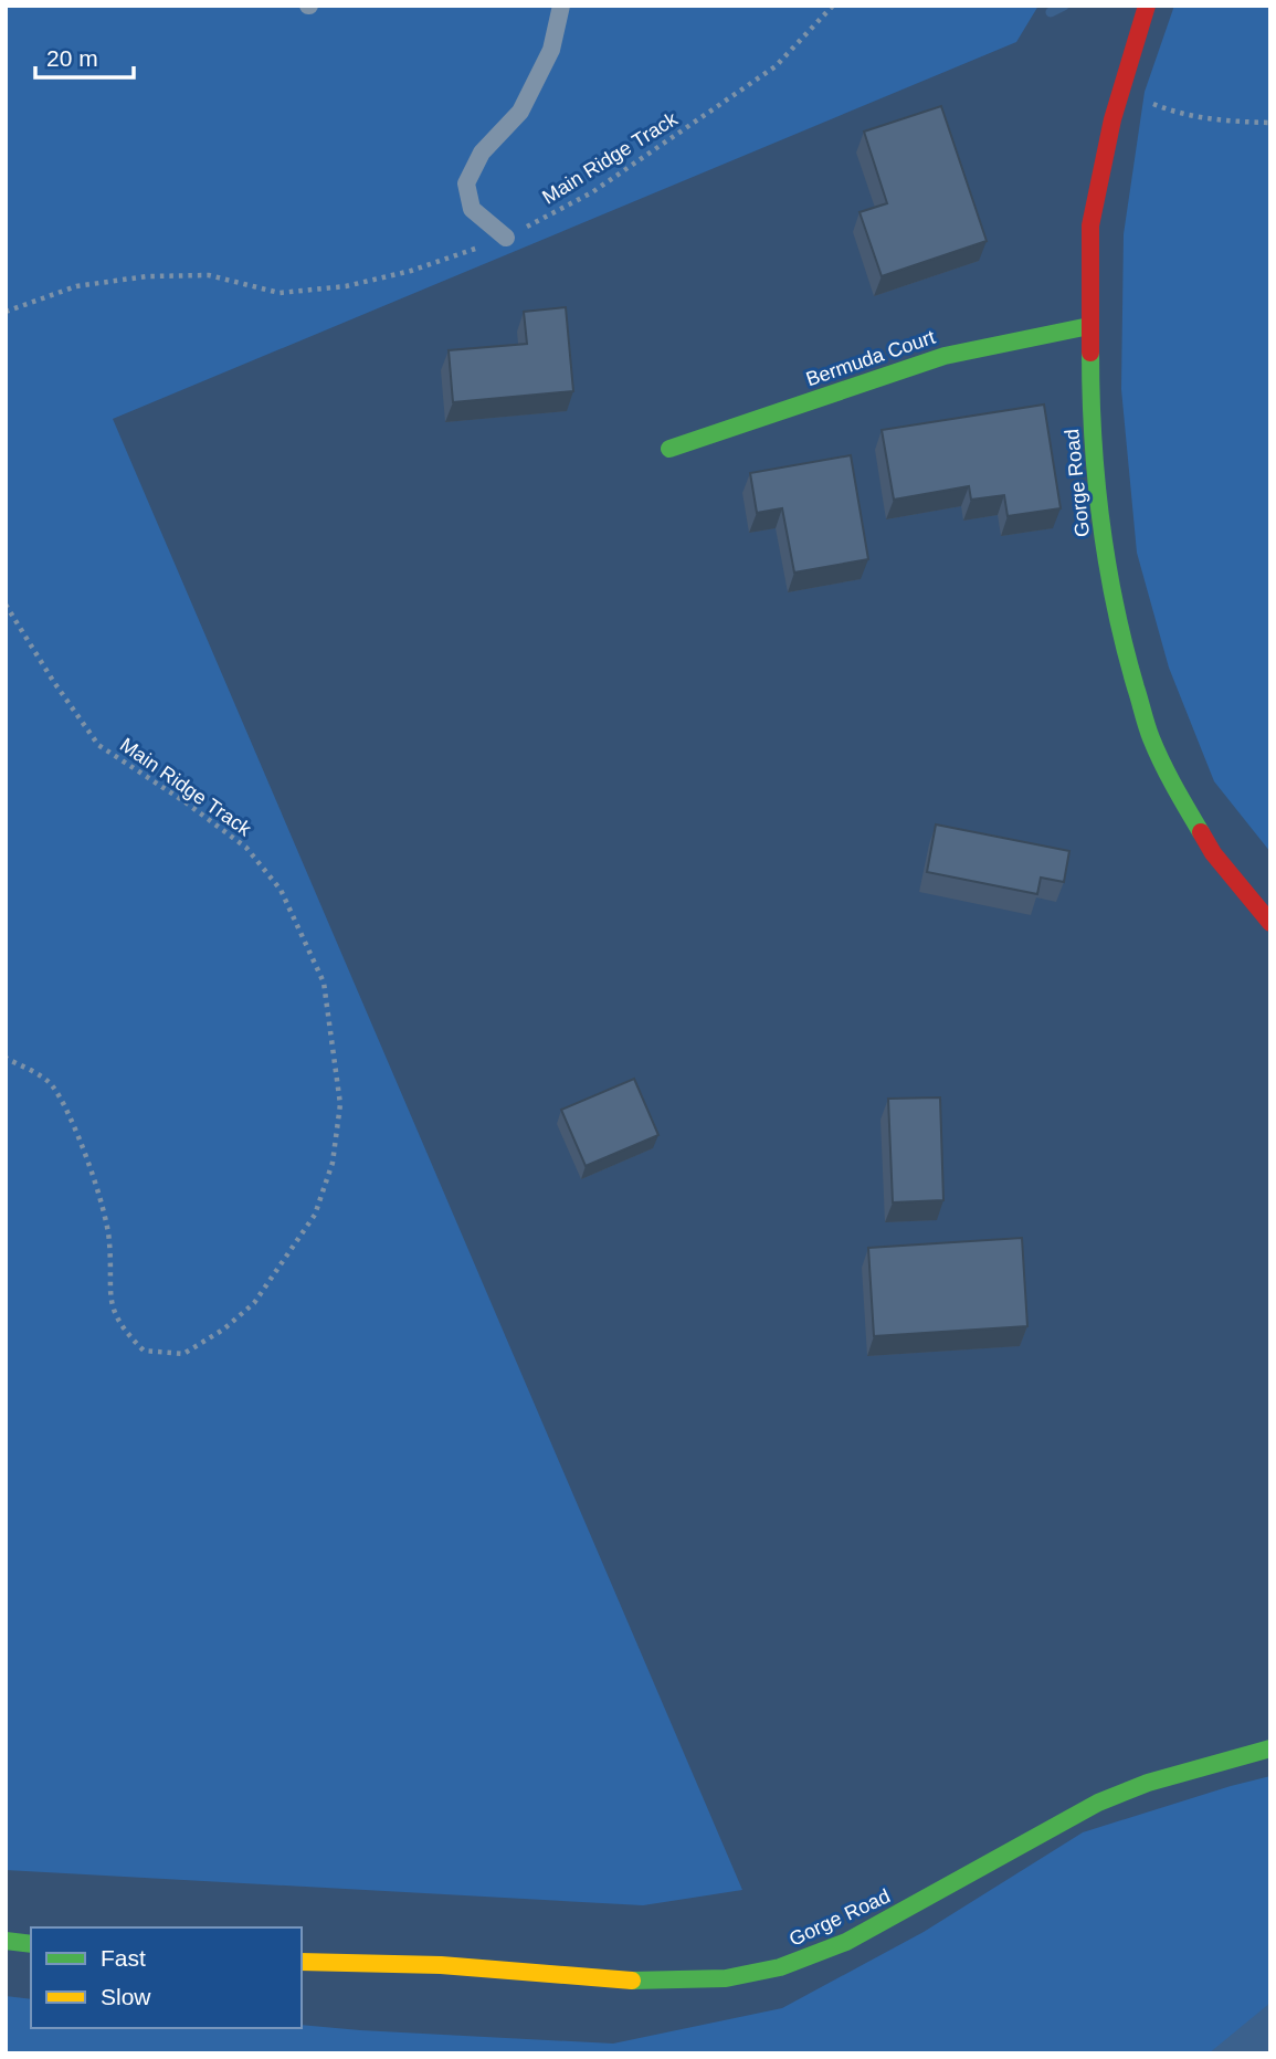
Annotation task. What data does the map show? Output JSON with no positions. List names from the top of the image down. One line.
{"streets":{"main road":["Bermuda Court","Gorge Road"],"path":["Main Ridge Track"]},"crossings":[["Bermuda Court","Gorge Road"]],"legend":["Fast","Slow"],"scale_bar":"20 m"}
